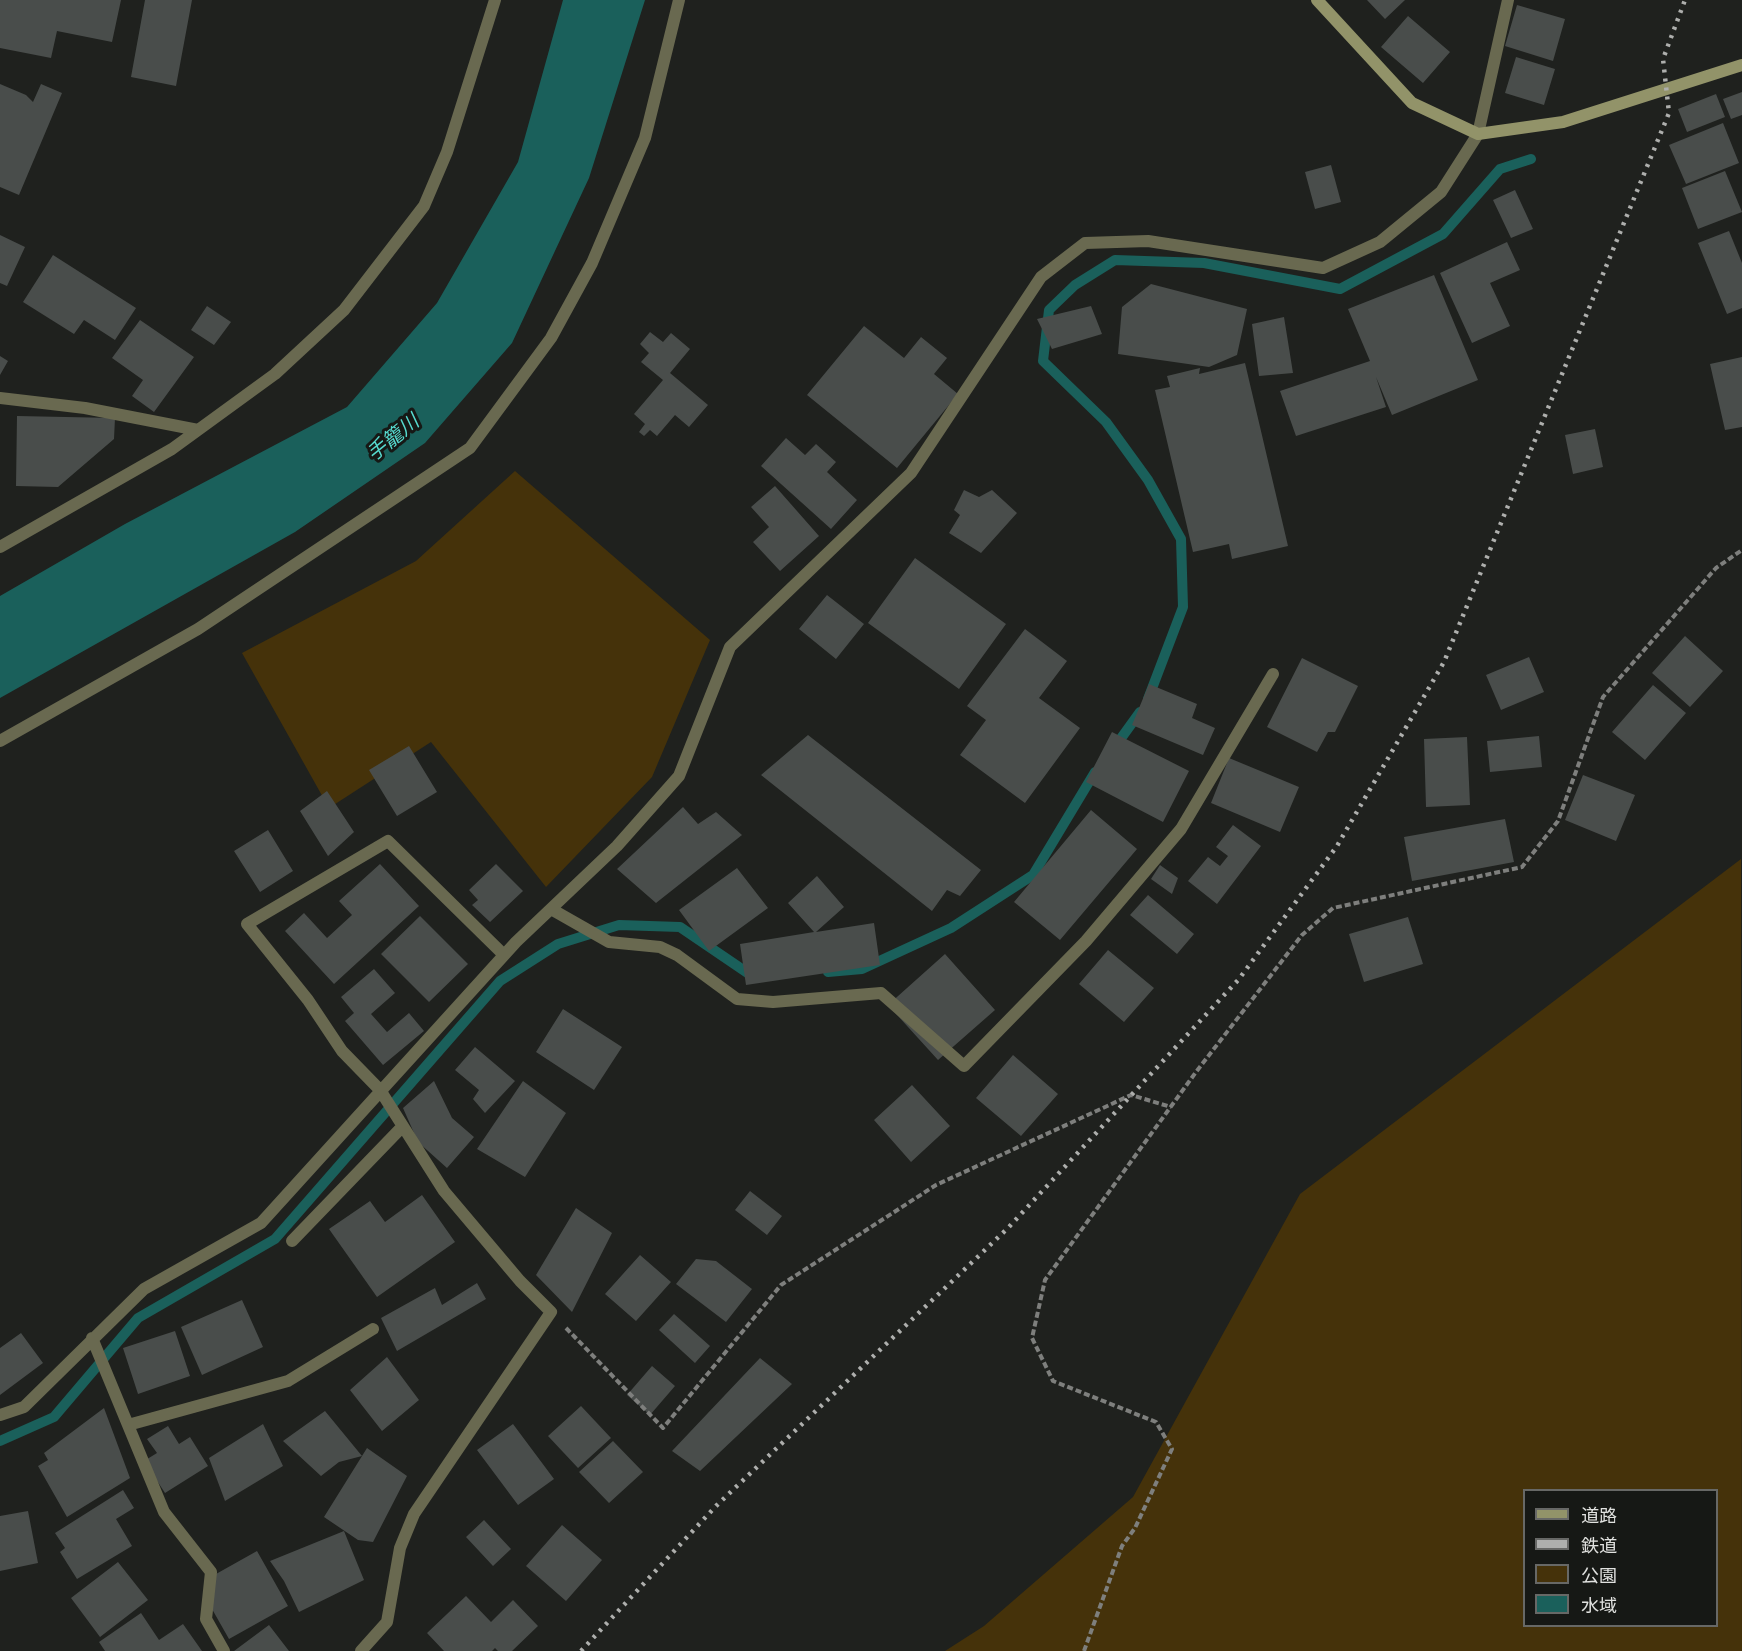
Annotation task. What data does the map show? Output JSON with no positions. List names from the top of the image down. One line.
{"water":["手籠川"],"legend":["道路","鉄道","公園","水域"]}
